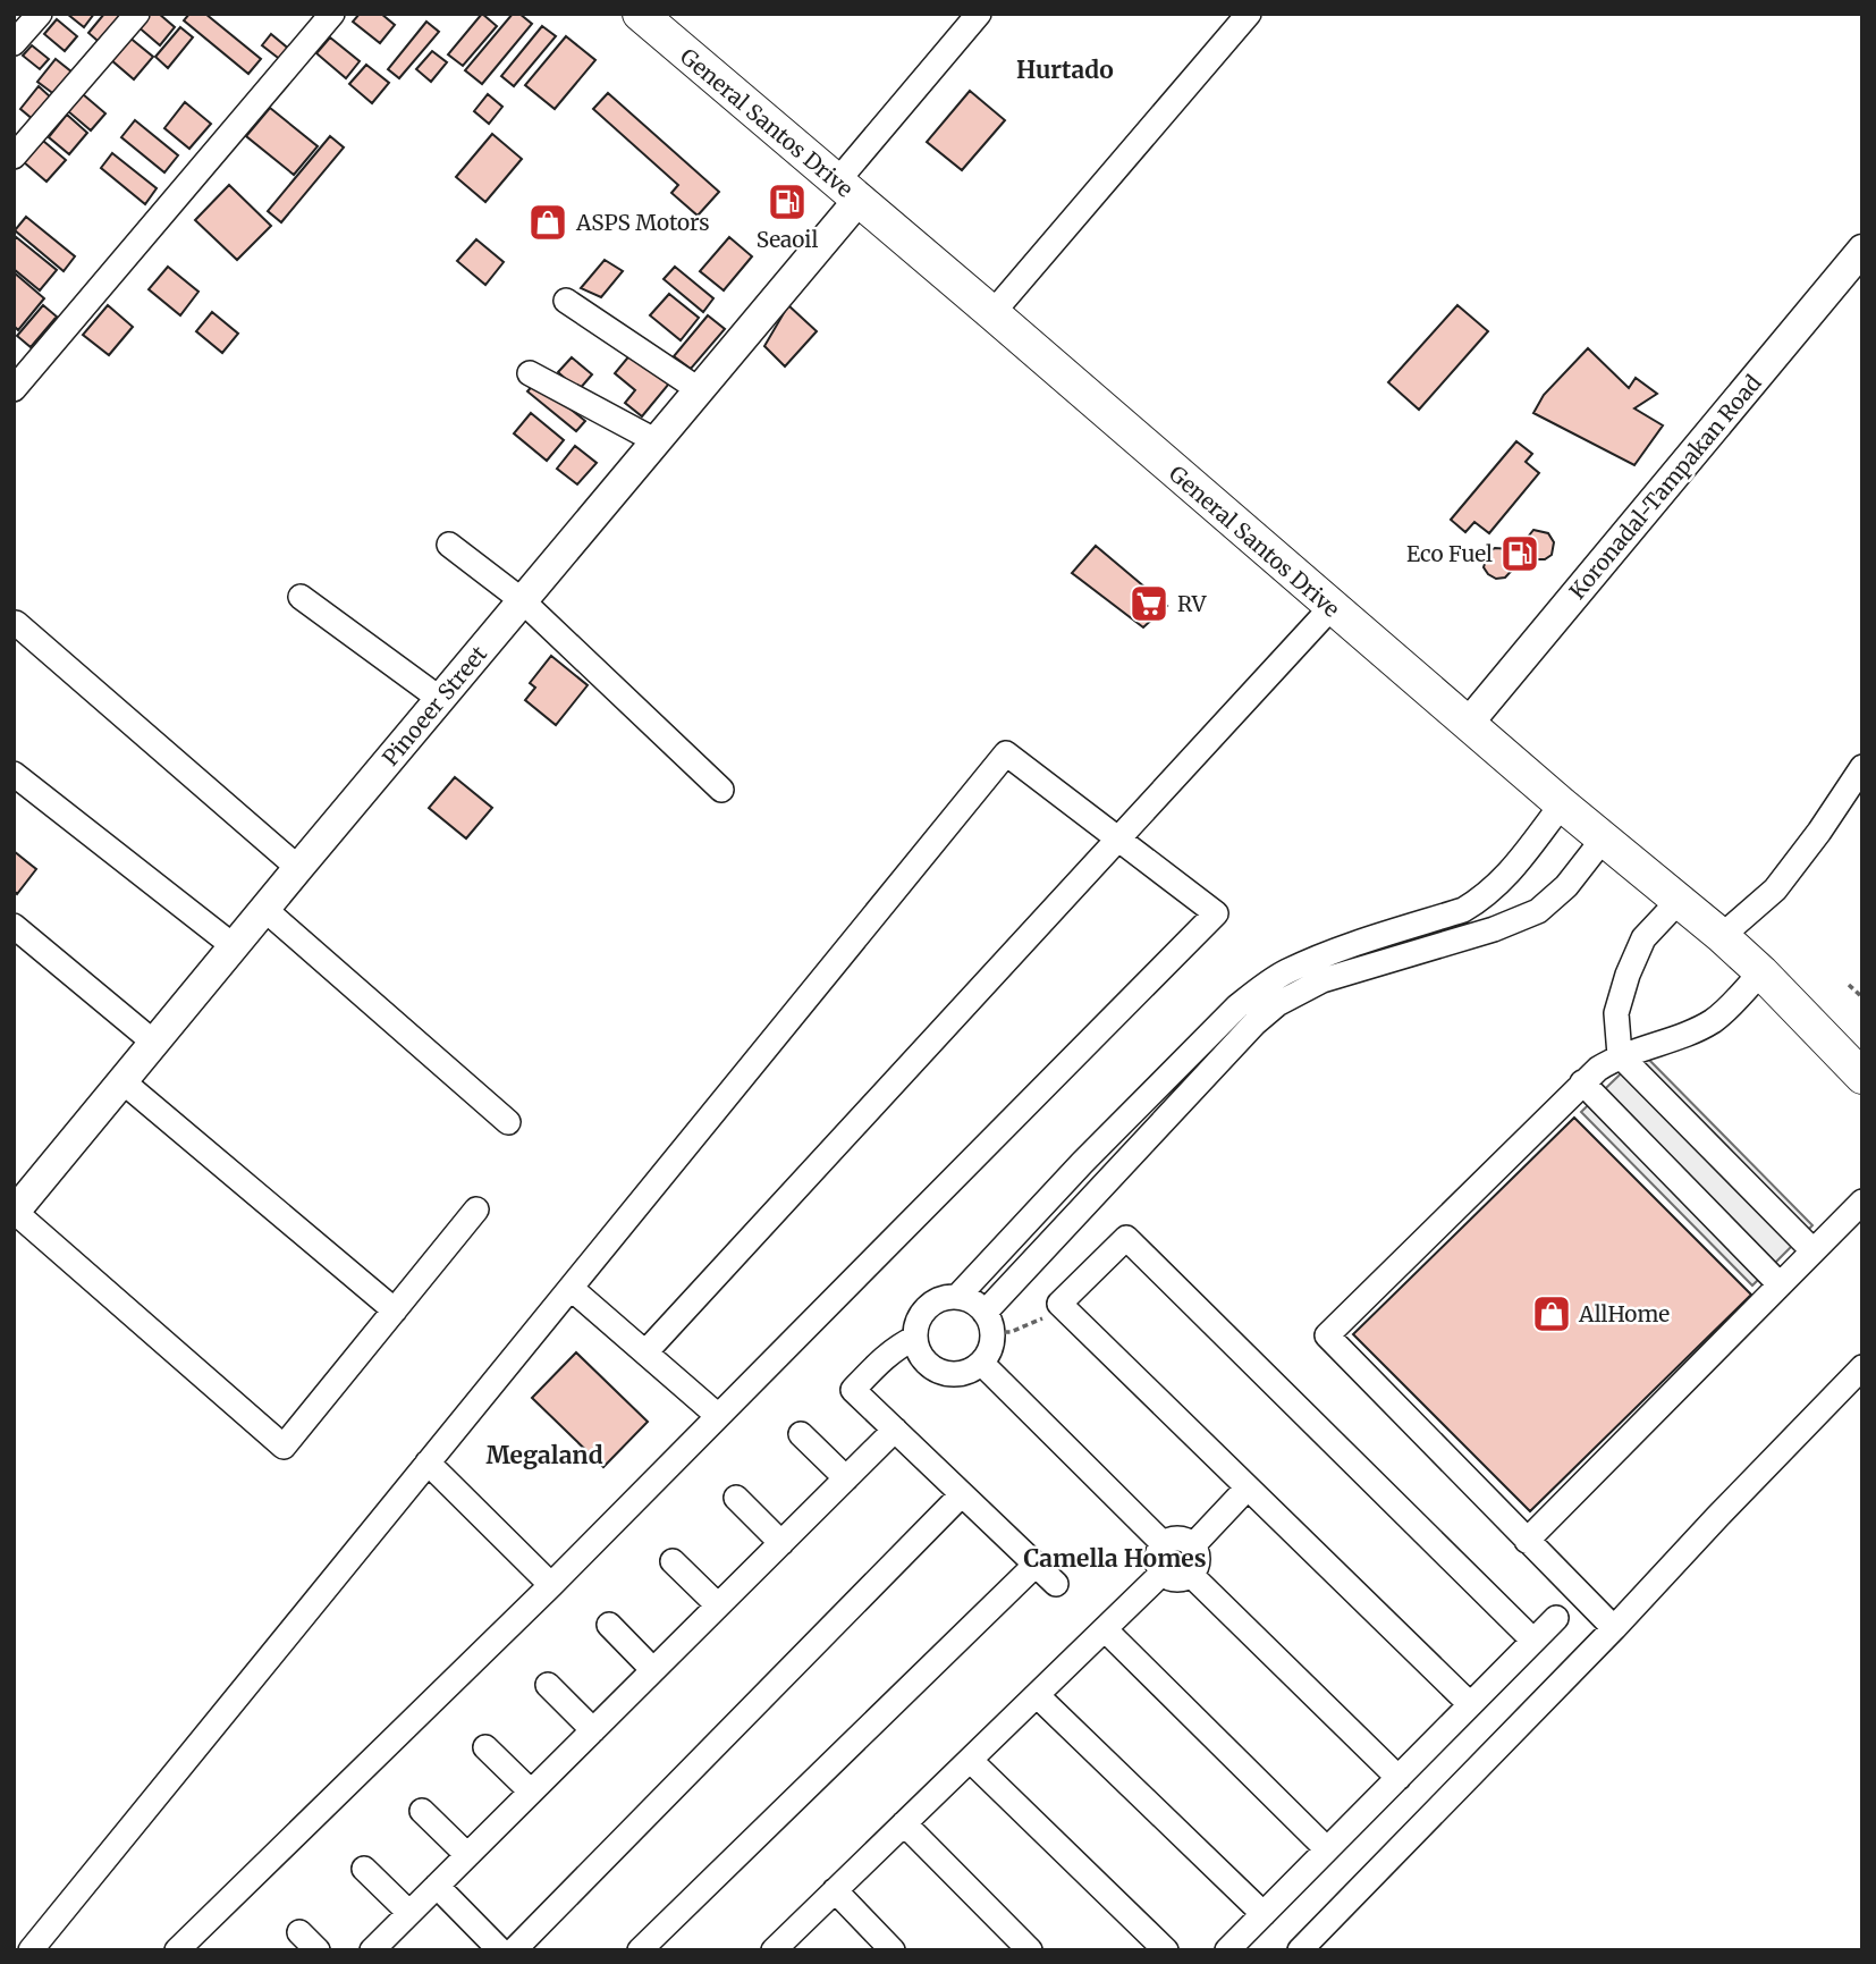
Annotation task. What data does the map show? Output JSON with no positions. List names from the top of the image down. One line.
{"streets":{"highway":["General Santos Drive"],"main road":["Koronadal-Tampakan Road","Pinoeer Street"]},"crossings":[["General Santos Drive","Koronadal-Tampakan Road"],["General Santos Drive","Pinoeer Street"]],"districts":["Hurtado","Megaland","Camella Homes"],"places":{"fuel station":["Seaoil","Eco Fuel"],"shop":["ASPS Motors","AllHome"],"supermarket":["RV"]}}
